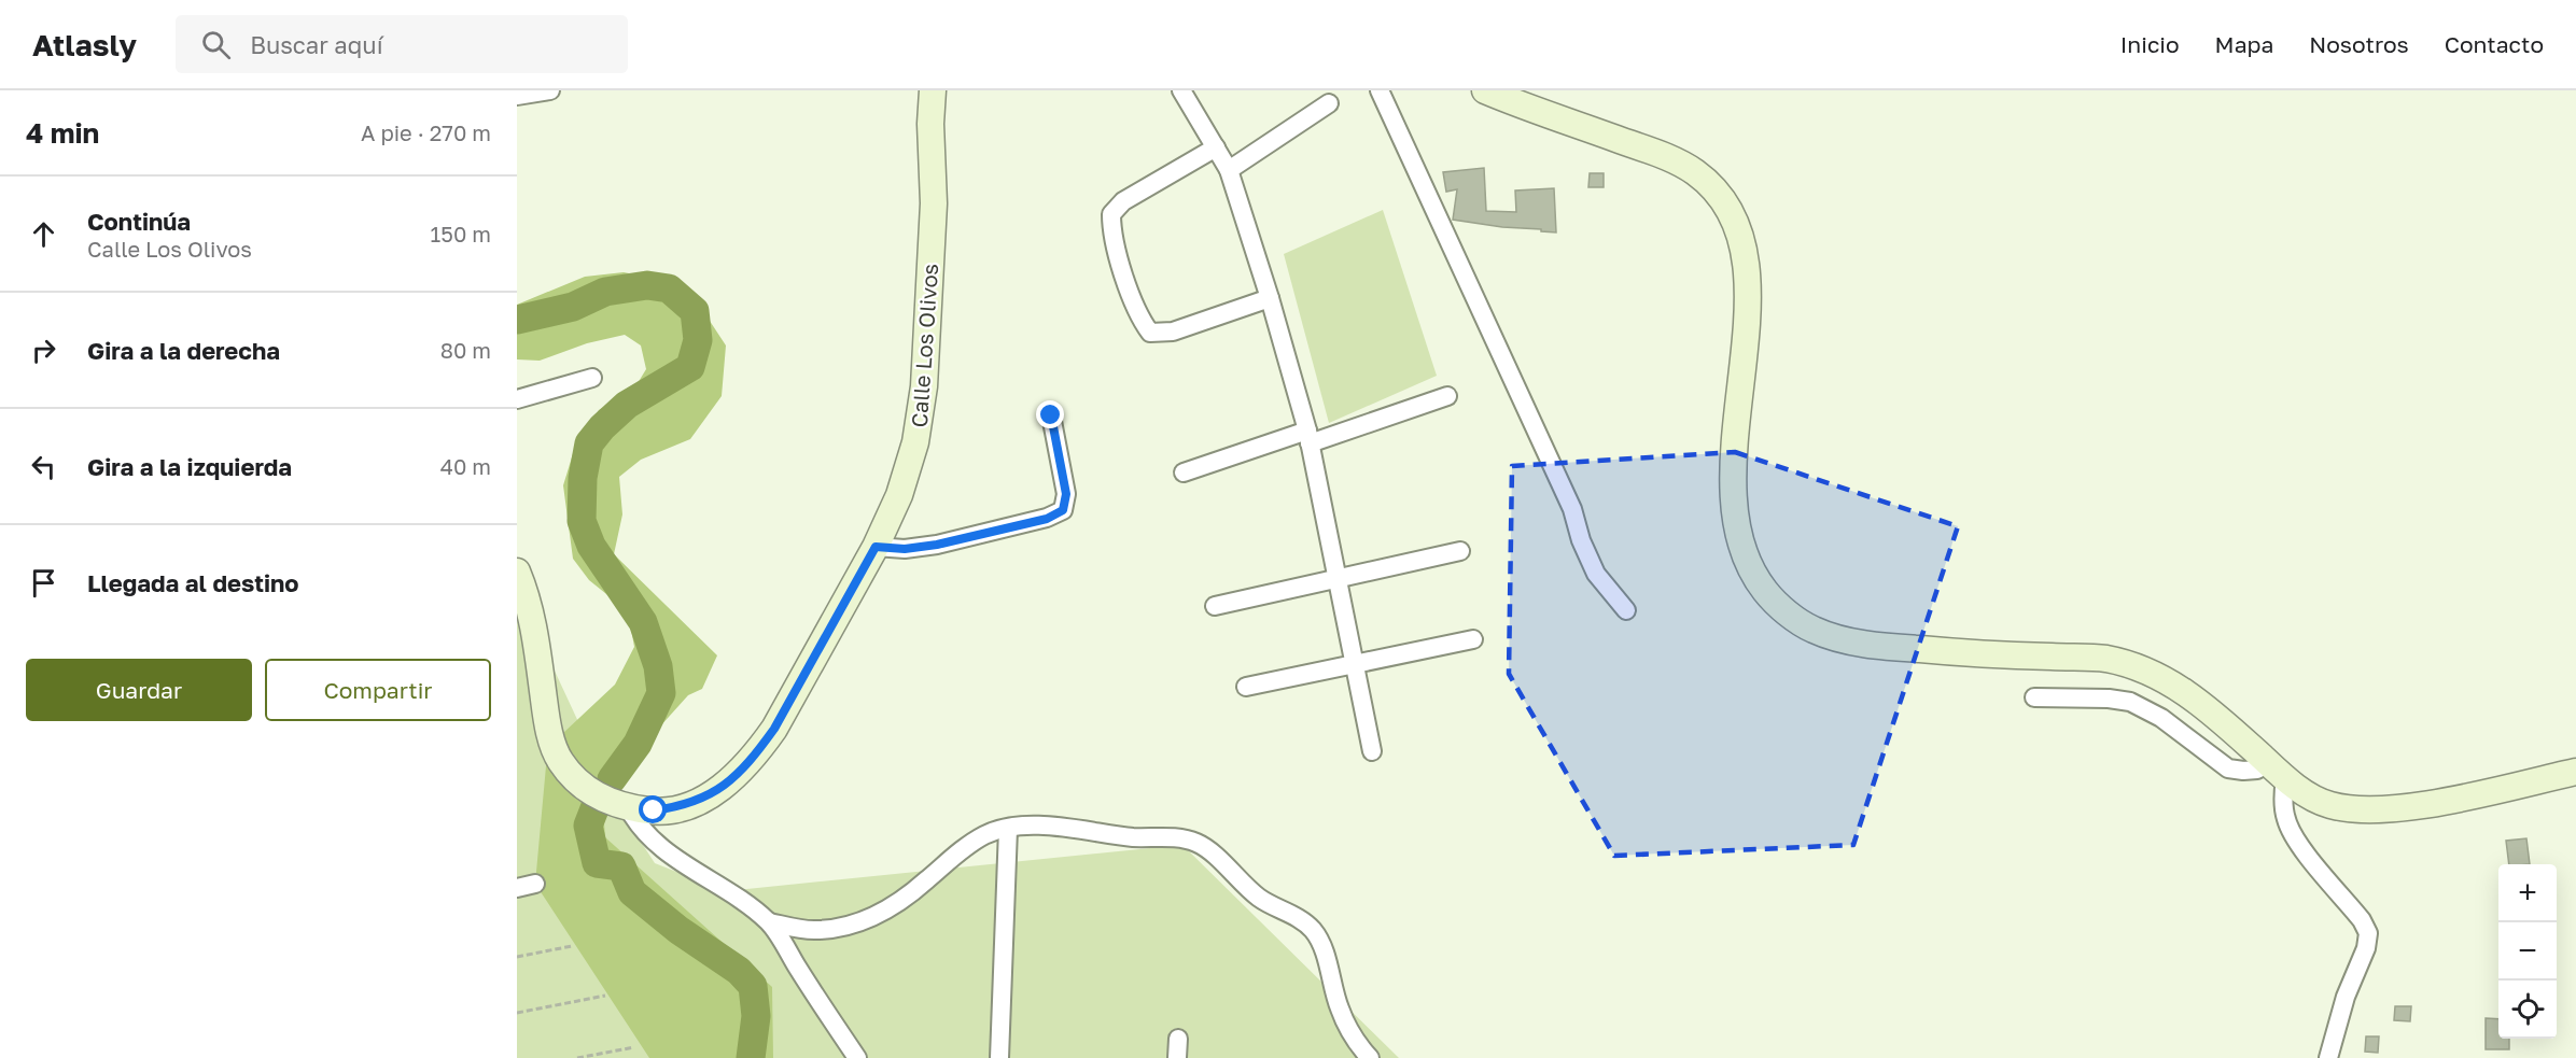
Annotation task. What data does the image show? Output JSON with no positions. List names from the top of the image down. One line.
{"streets":{"street":["Calle Los Olivos"]},"page":{"header":"Atlasly","search":"Buscar aquí","nav":["Inicio","Mapa","Nosotros","Contacto"],"heading":["4 min","A pie · 270 m"],"list":[["Continúa","Calle Los Olivos","150 m"],["Gira a la derecha","80 m"],["Gira a la izquierda","40 m"],"Llegada al destino"],"buttons":["Guardar","Compartir"],"map_buttons":["+","−"]}}
